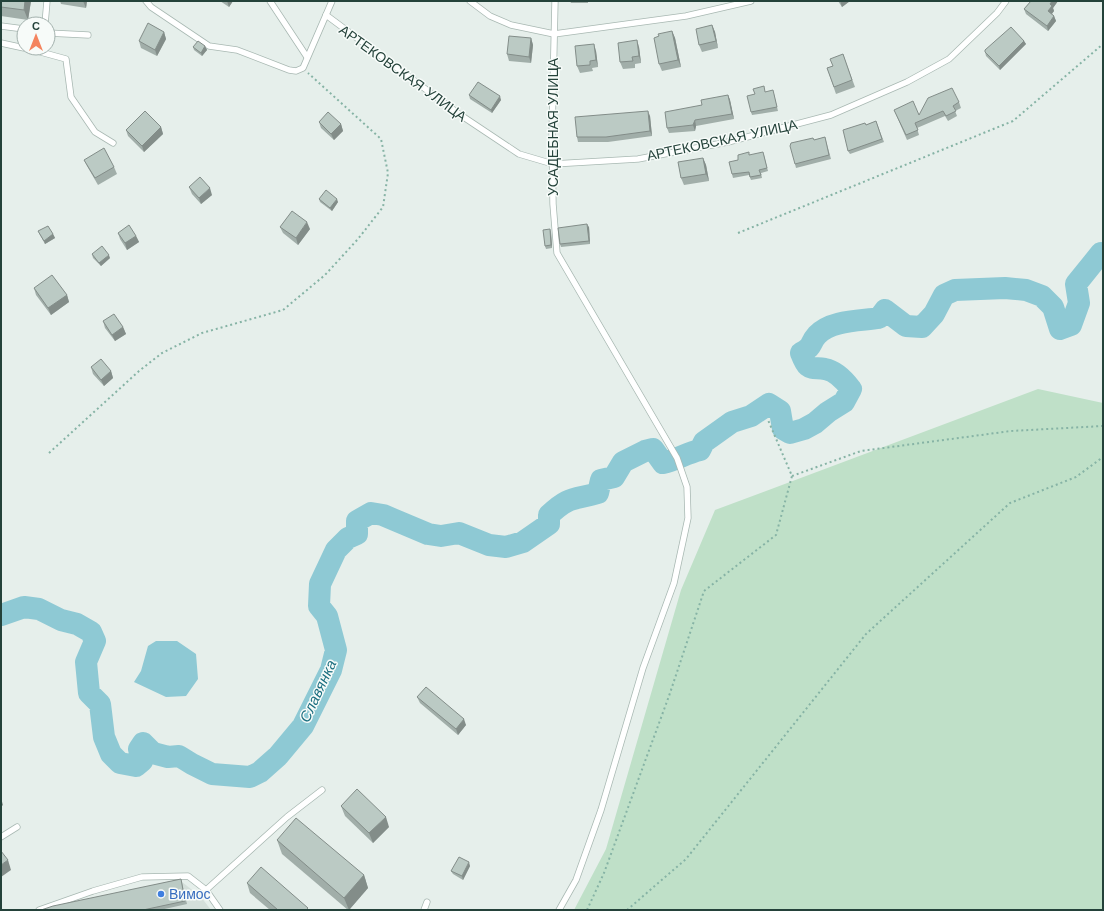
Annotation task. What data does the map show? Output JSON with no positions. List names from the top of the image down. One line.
{"streets":{"lane":["АРТЕКОВСКАЯ УЛИЦА","УСАДЕБНАЯ УЛИЦА"]},"crossings":[["АРТЕКОВСКАЯ УЛИЦА","УСАДЕБНАЯ УЛИЦА"]],"water":["Славянка"],"places":["Вимос"],"north":"top"}
